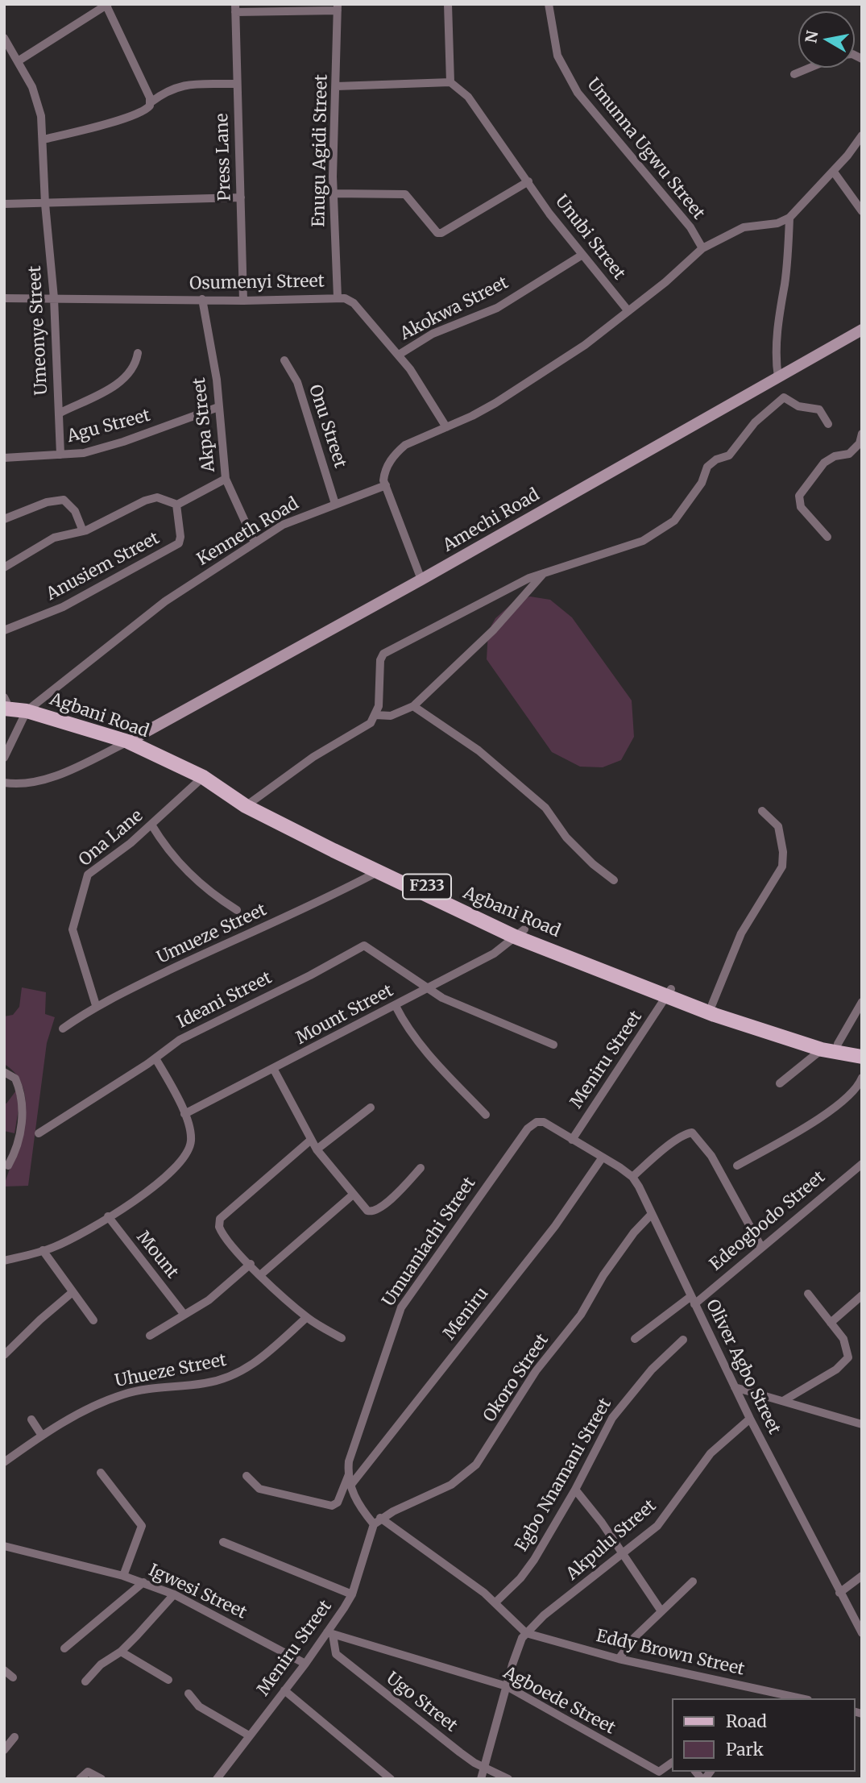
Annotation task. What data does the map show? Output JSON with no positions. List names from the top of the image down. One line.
{"streets":{"main road":["Amechi Road","Agbani Road","F233"],"street":["Umunna Ugwu Street","Enugu Agidi Street","Press Lane","Unubi Street","Osumenyi Street","Akokwa Street","Umeonye Street","Akpa Street","Agu Street","Onu Street","Kenneth Road","Anusiem Street","Ona Lane","Umueze Street","Ideani Street","Mount Street","Meniru Street","Edeogbodo Street","Umuaniachi Street","Mount","Meniru","Oliver Agbo Street","Uhueze Street","Okoro Street","Egbo Nnamani Street","Akpulu Street","Igwesi Street","Eddy Brown Street","Agboede Street","Ugo Street"]},"crossings":[["Enugu Agidi Street","Press Lane"],["Enugu Agidi Street","Osumenyi Street"],["Press Lane","Osumenyi Street"],["Unubi Street","Akokwa Street"],["Osumenyi Street","Akokwa Street"],["Osumenyi Street","Umeonye Street"],["Osumenyi Street","Akpa Street"],["Umeonye Street","Agu Street"],["Akpa Street","Agu Street"],["Akpa Street","Kenneth Road"],["Onu Street","Kenneth Road"],["Amechi Road","Agbani Road"],["Kenneth Road","Agbani Road"],["Agbani Road","Ona Lane"],["Agbani Road","Umueze Street"],["Agbani Road","Mount Street"],["Agbani Road","Meniru Street"],["Ona Lane","Umueze Street"],["Ideani Street","Mount Street"],["Meniru Street","Umuaniachi Street"],["Meniru Street","Okoro Street"],["Meniru Street","Igwesi Street"],["Meniru Street","Agboede Street"],["Meniru Street","Ugo Street"],["Edeogbodo Street","Oliver Agbo Street"],["Umuaniachi Street","Meniru"],["Umuaniachi Street","Okoro Street"],["Oliver Agbo Street","Okoro Street"],["Oliver Agbo Street","Akpulu Street"],["Akpulu Street","Eddy Brown Street"],["Agboede Street","Ugo Street"]],"legend":["Road","Park"],"north":"left"}
